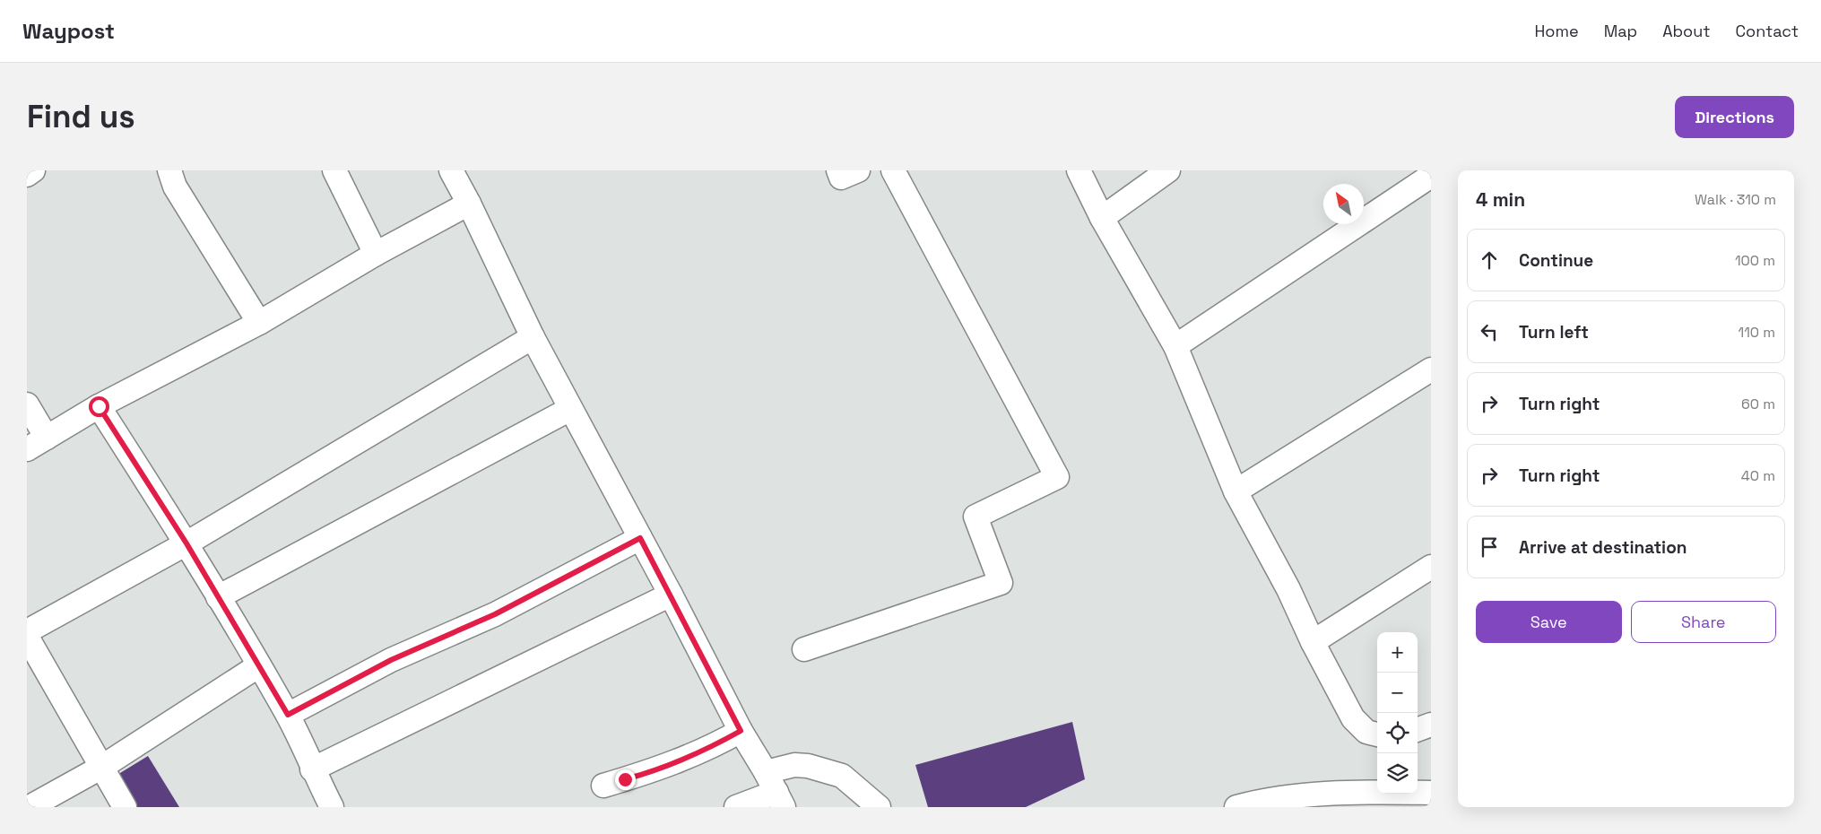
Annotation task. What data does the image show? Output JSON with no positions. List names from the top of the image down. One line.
{"north":"top left","page":{"header":"Waypost","nav":["Home","Map","About","Contact"],"buttons":["Directions",["Save","Share"]],"title":"Find us","heading":["4 min","Walk · 310 m"],"list":[["Continue","100 m"],["Turn left","110 m"],["Turn right","60 m"],["Turn right","40 m"],"Arrive at destination"],"map_buttons":["+","−"]}}
